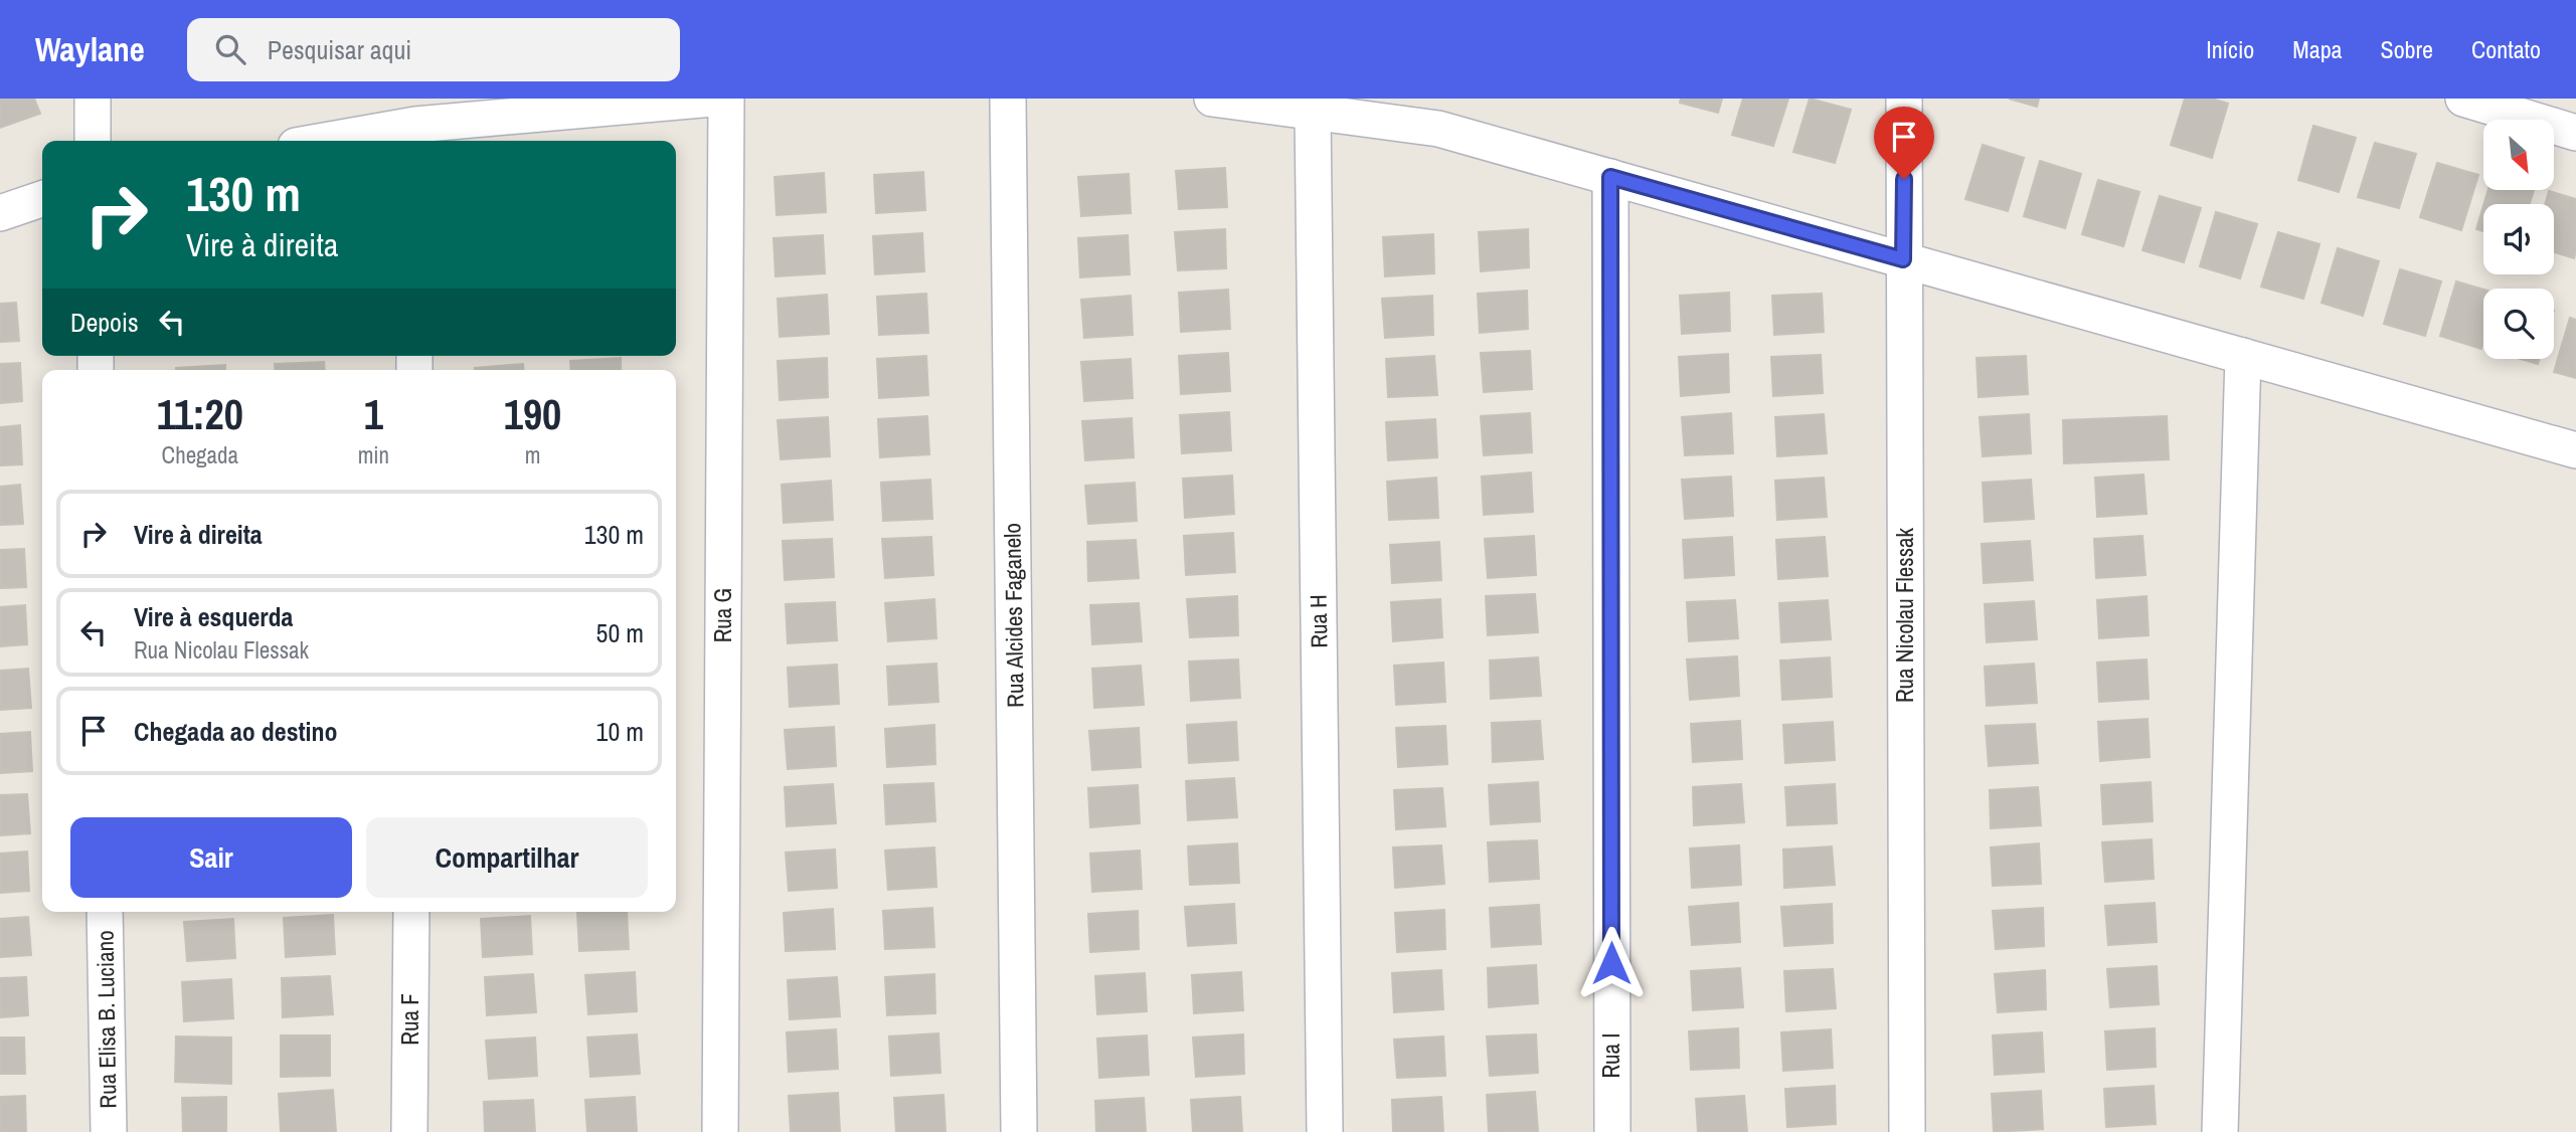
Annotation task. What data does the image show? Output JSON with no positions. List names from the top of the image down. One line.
{"streets":{"street":["Rua G","Rua Alcides Faganelo","Rua Nicolau Flessak","Rua H","Rua Elisa B. Luciano","Rua F","Rua I"]},"north":"bottom right","page":{"header":"Waylane","search":"Pesquisar aqui","nav":["Início","Mapa","Sobre","Contato"],"turn":["130 m","Vire à direita"],"then":"Depois","eta":["11:20","Chegada","1","min","190","m"],"list":[{"name":"Vire à direita","value":"130 m"},{"name":"Vire à esquerda","note":"Rua Nicolau Flessak","value":"50 m"},{"name":"Chegada ao destino","value":"10 m"}],"buttons":["Sair","Compartilhar"]}}
